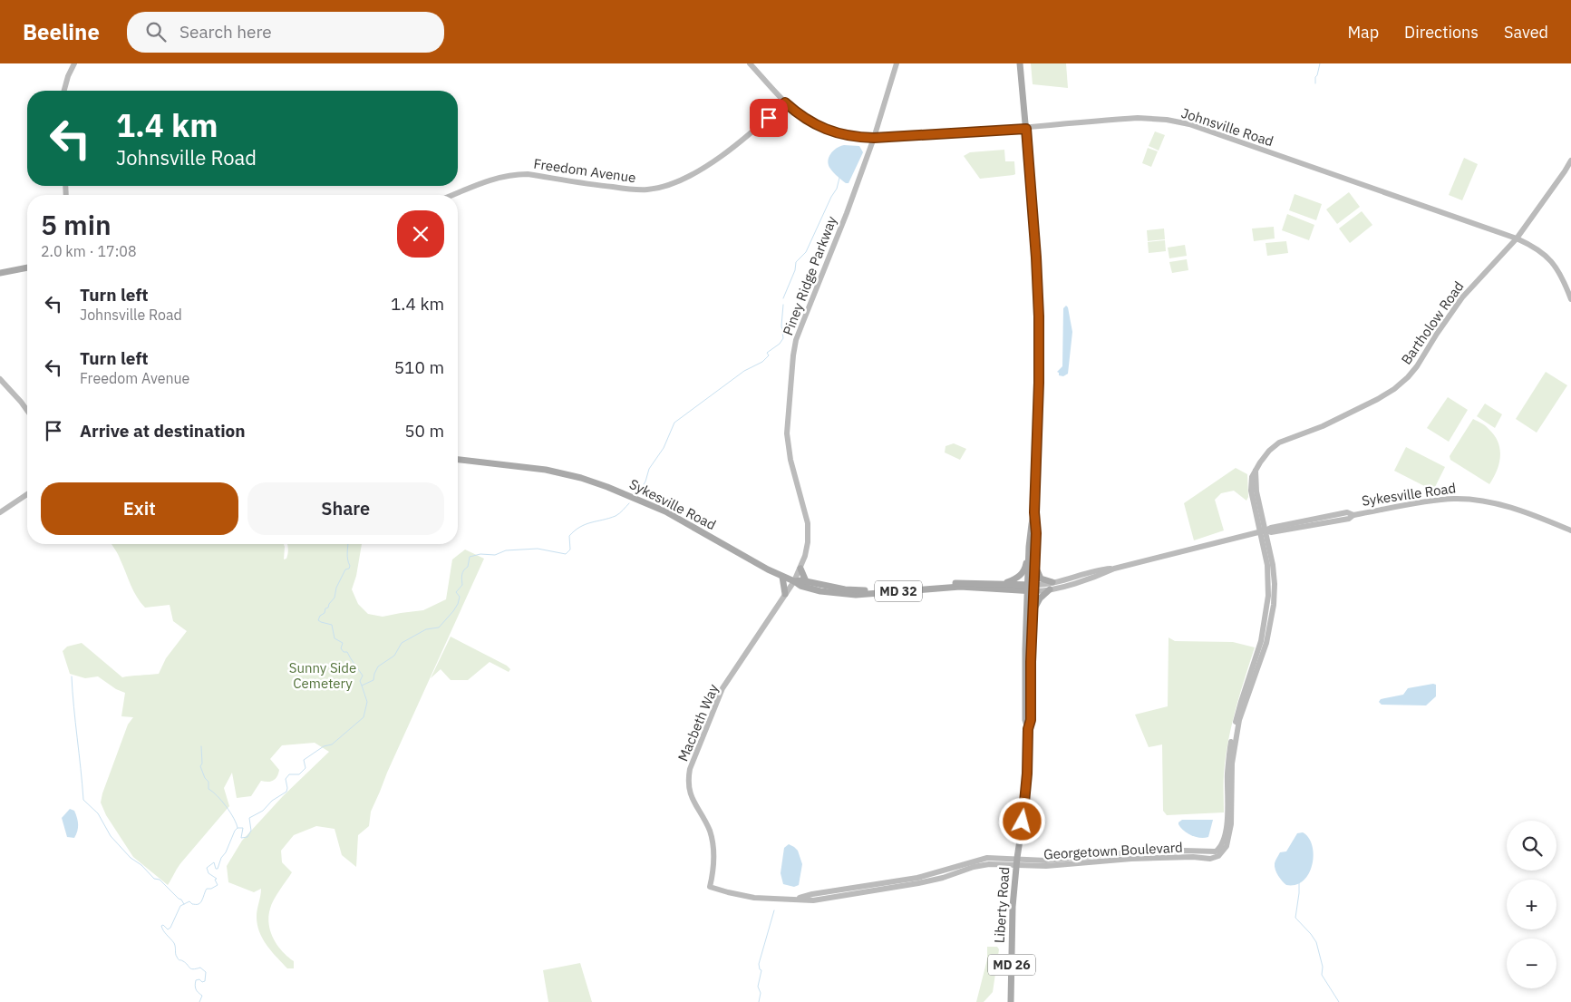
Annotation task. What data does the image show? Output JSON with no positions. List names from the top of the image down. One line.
{"streets":{"main road":["Sykesville Road","MD 32","Liberty Road","MD 26"],"street":["Johnsville Road","Freedom Avenue","Piney Ridge Parkway","Bartholow Road","Macbeth Way","Georgetown Boulevard"]},"crossings":[["Johnsville Road","Freedom Avenue"],["Johnsville Road","Piney Ridge Parkway"],["Johnsville Road","Bartholow Road"],["Johnsville Road","Liberty Road"],["Piney Ridge Parkway","Sykesville Road"],["Piney Ridge Parkway","Macbeth Way"],["Bartholow Road","Sykesville Road"],["Bartholow Road","Georgetown Boulevard"],["Sykesville Road","Macbeth Way"],["Sykesville Road","Georgetown Boulevard"],["Sykesville Road","Liberty Road"],["Macbeth Way","Georgetown Boulevard"],["Georgetown Boulevard","Liberty Road"]],"parks":["Sunny Side Cemetery"],"page":{"header":"Beeline","search":"Search here","nav":["Map","Directions","Saved"],"turn":["1.4 km","Johnsville Road"],"heading":["5 min","2.0 km · 17:08"],"list":[{"name":"Turn left","note":"Johnsville Road","value":"1.4 km"},{"name":"Turn left","note":"Freedom Avenue","value":"510 m"},{"name":"Arrive at destination","value":"50 m"}],"buttons":["Exit","Share"],"map_buttons":["+","−"]}}
